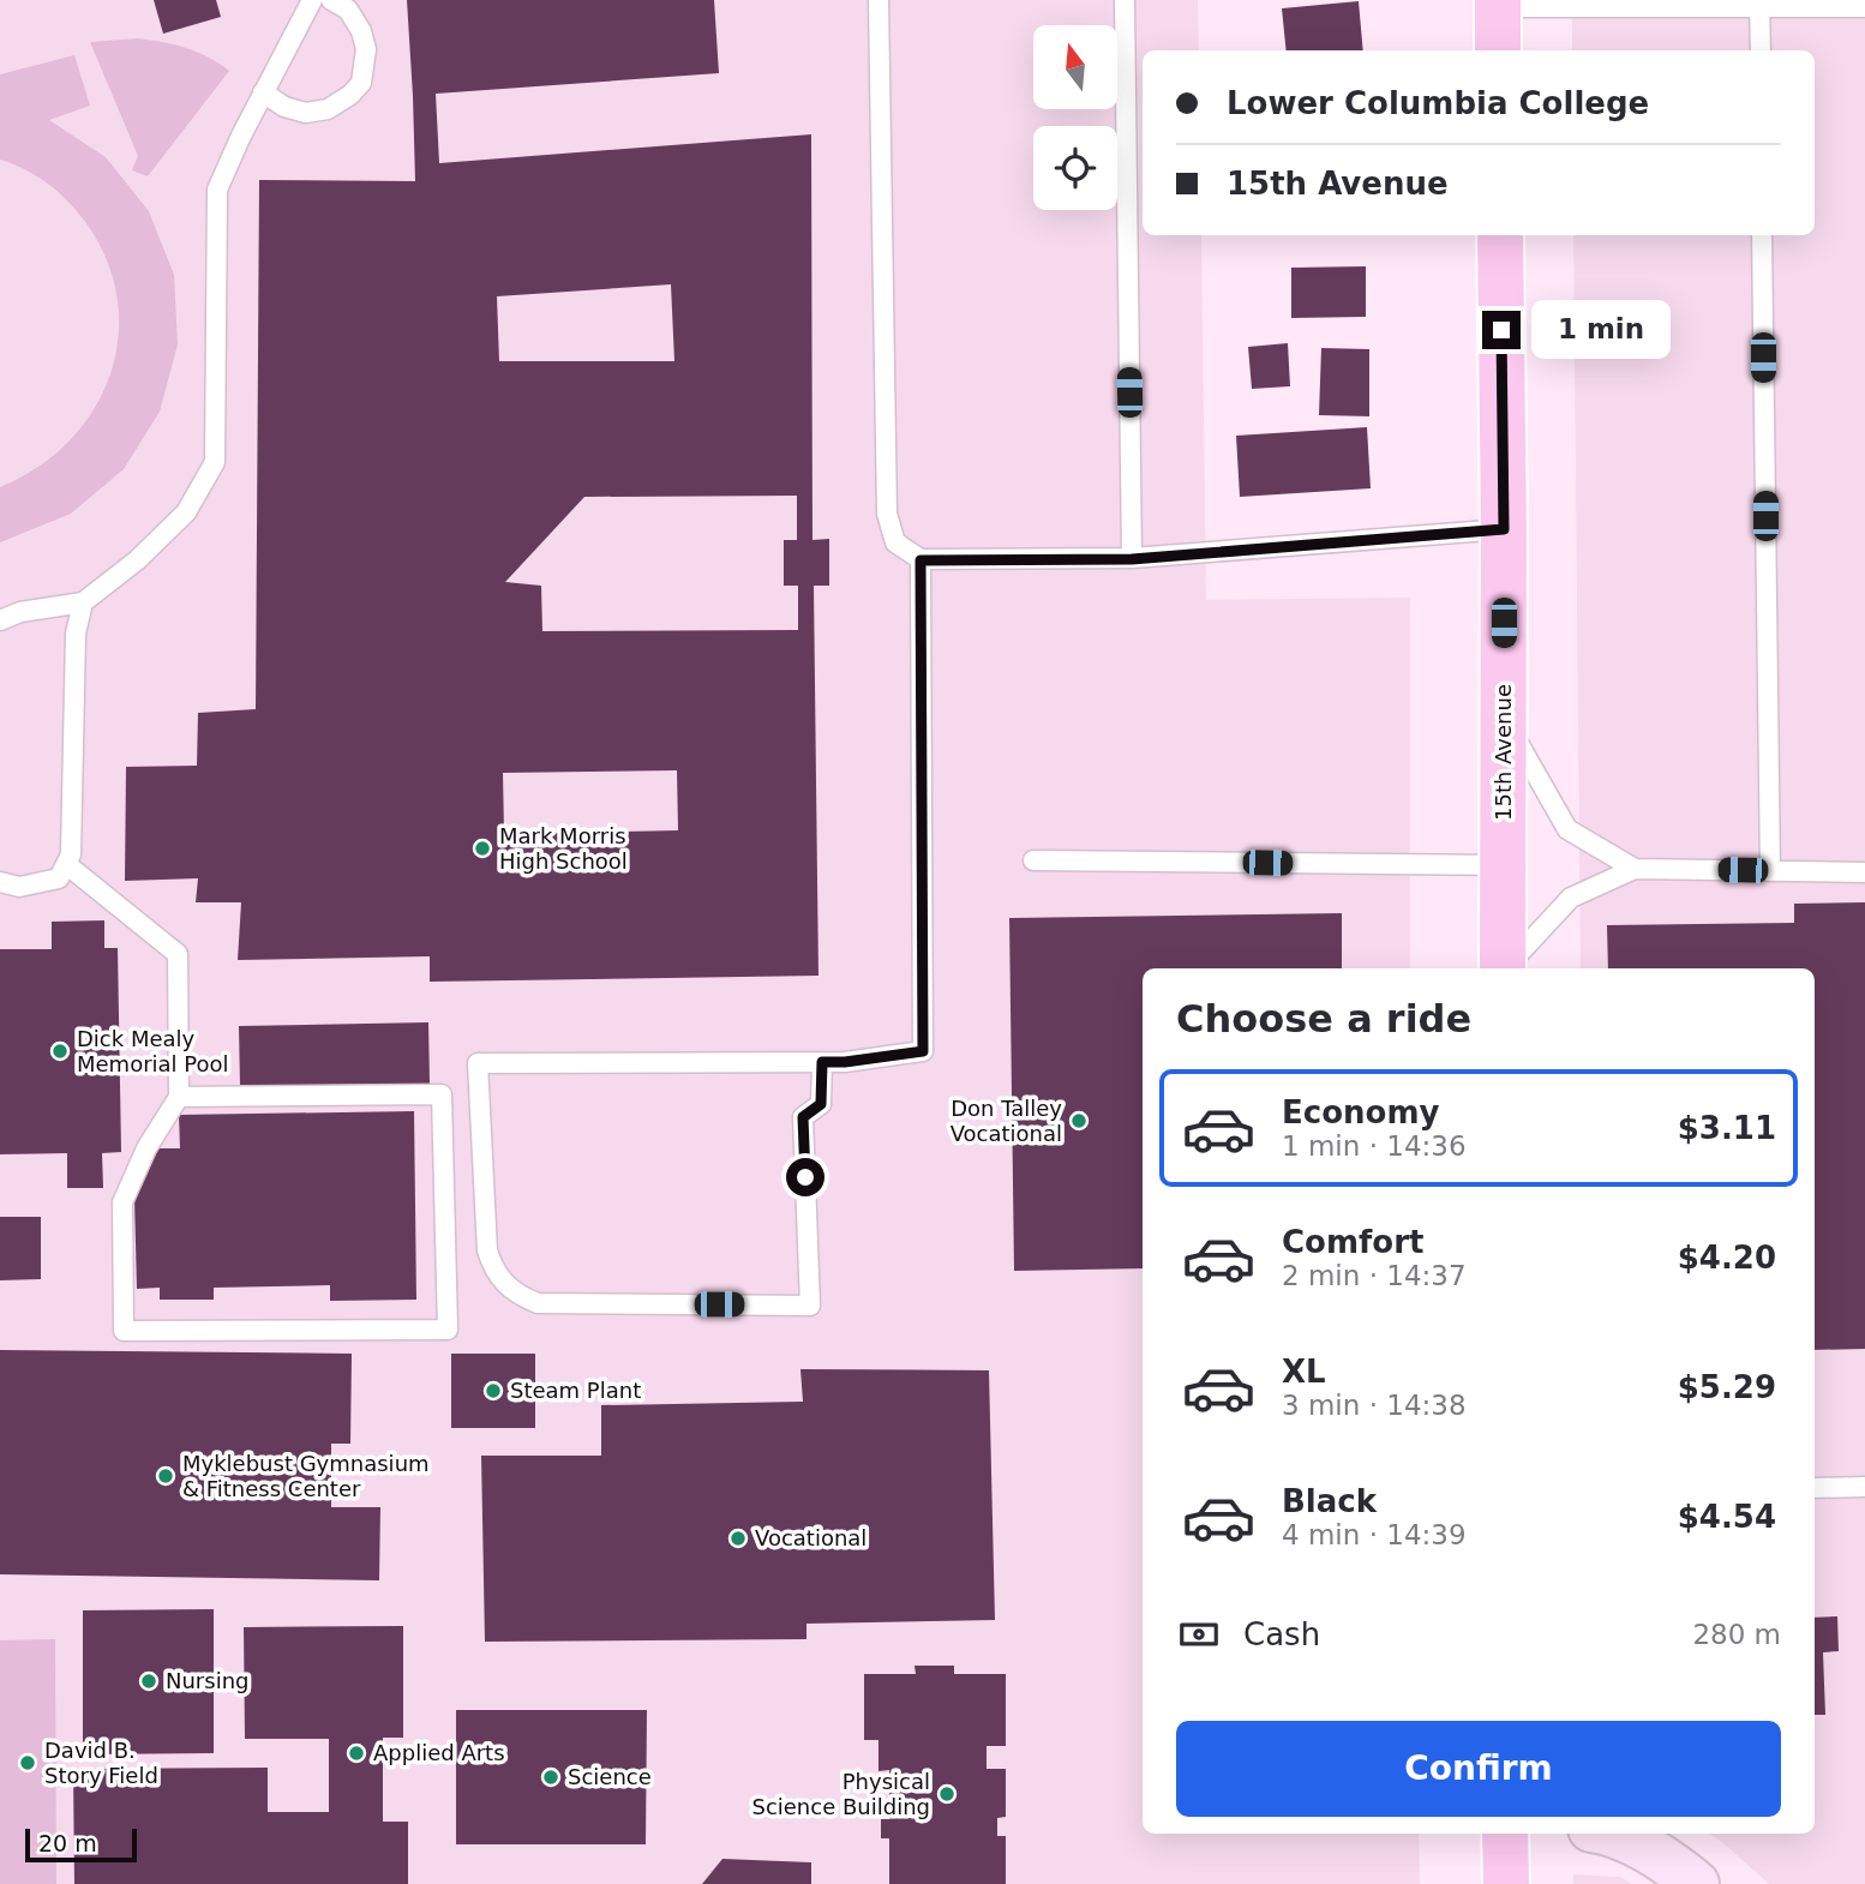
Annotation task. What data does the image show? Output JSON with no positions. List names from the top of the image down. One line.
{"streets":{"main road":["15th Avenue"]},"places":["Mark Morris High School","Dick Mealy Memorial Pool","Don Talley Vocational","Steam Plant","Myklebust Gymnasium & Fitness Center","Vocational","Nursing","Applied Arts","David B. Story Field","Science","Physical Science Building"],"scale_bar":"20 m","north":"top","page":{"banner":["Lower Columbia College","15th Avenue"],"bubble":"1 min","heading":"Choose a ride","list":[{"name":"Economy","note":"1 min · 14:36","value":"$3.11"},{"name":"Comfort","note":"2 min · 14:37","value":"$4.20"},{"name":"XL","note":"3 min · 14:38","value":"$5.29"},{"name":"Black","note":"4 min · 14:39","value":"$4.54"}],"pay":["Cash","280 m"],"buttons":"Confirm","scale":"20 m"}}
